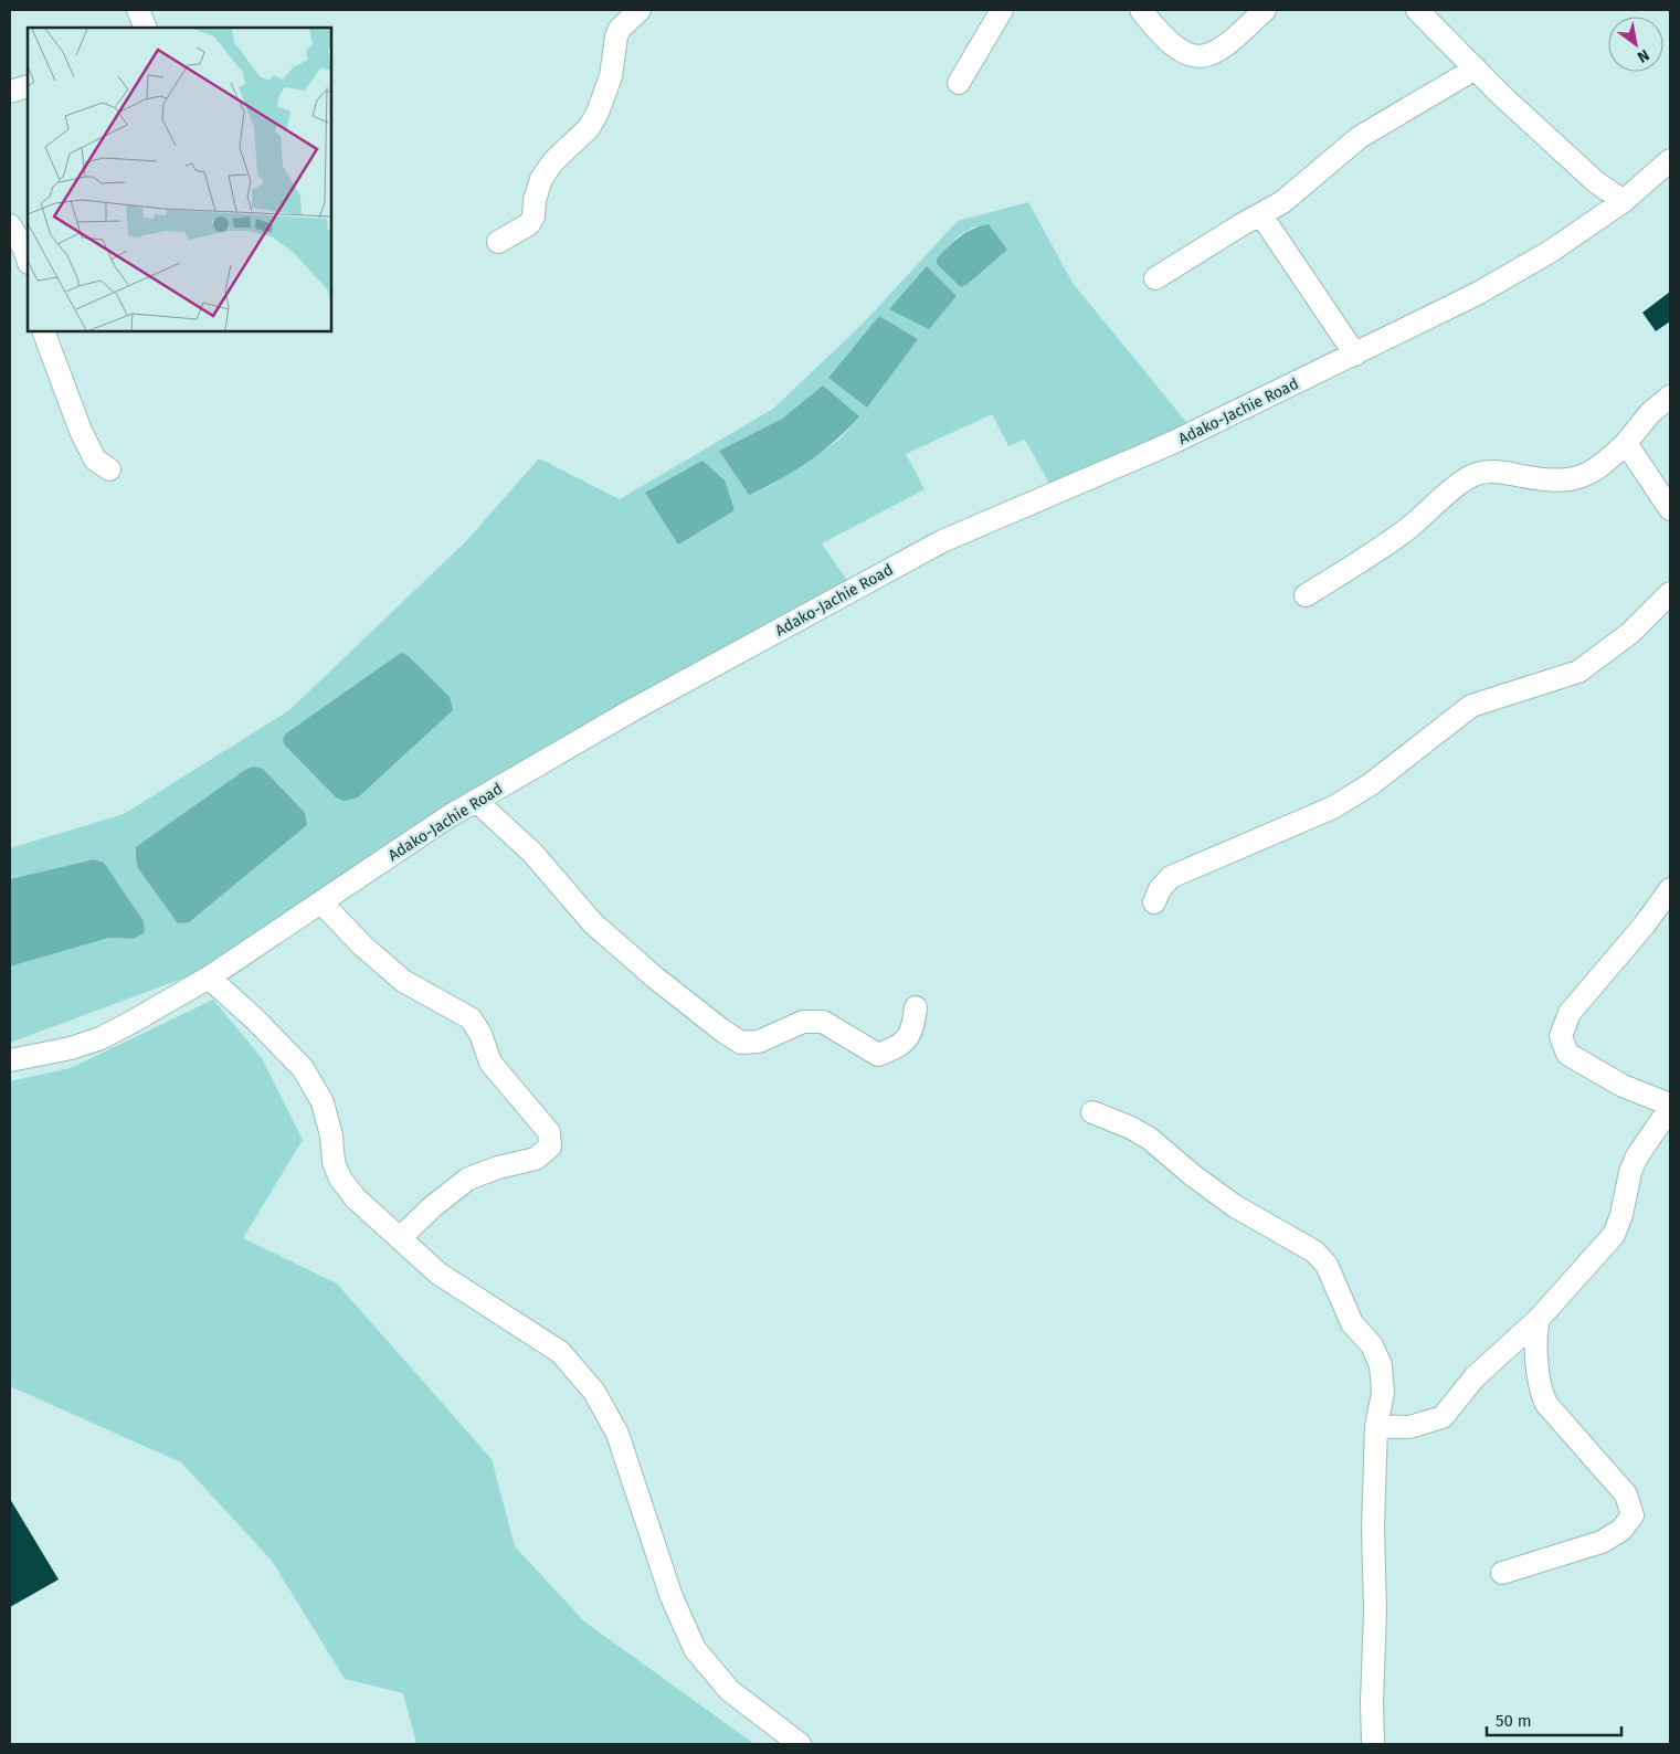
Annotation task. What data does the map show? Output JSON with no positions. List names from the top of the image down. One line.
{"streets":{"street":["Adako-Jachie Road"]},"scale_bar":"50 m","north":"bottom right"}
